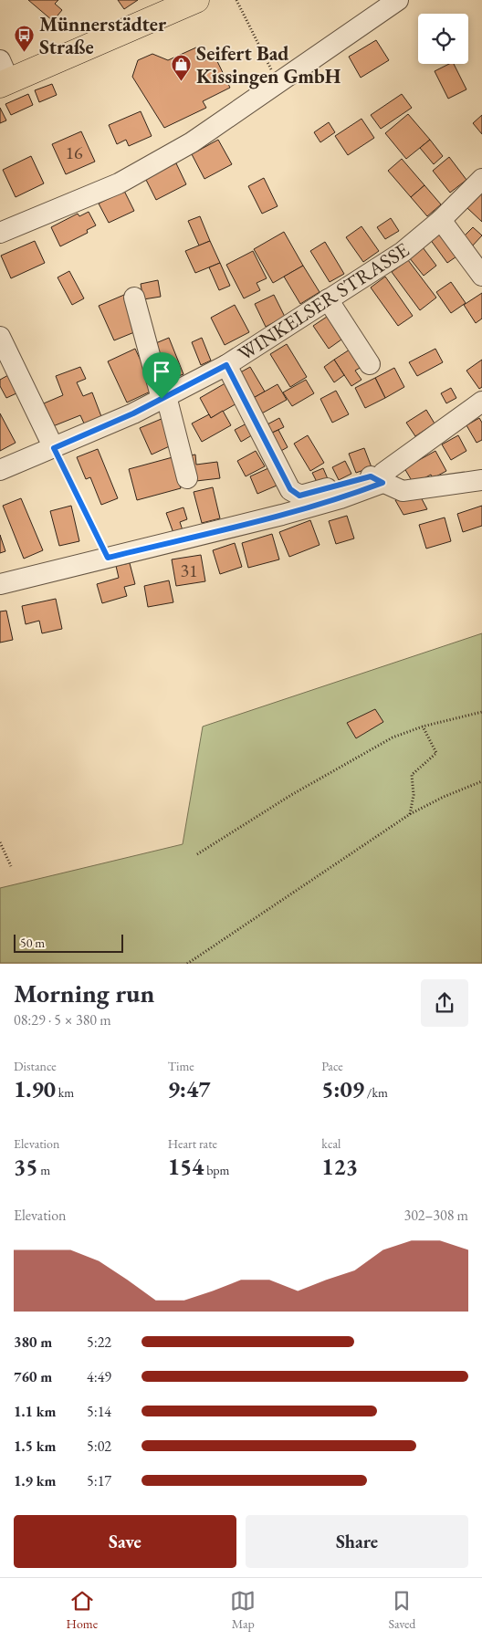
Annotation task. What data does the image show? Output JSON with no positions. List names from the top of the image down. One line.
{"streets":{"street":["WINKELSER STRASSE"]},"places":{"bus stop":["Münnerstädter Straße"],"shop":["Seifert Bad Kissingen GmbH"]},"house_numbers":["16","31"],"scale_bar":"50 m","page":{"scale":"50 m","heading":["Morning run","08:29 · 5 × 380 m"],"stats":[["Distance","1.90 km"],["Time","9:47"],["Pace","5:09 /km"],["Elevation","35 m"],["Heart rate","154 bpm"],["kcal","123"]],"chart":["Elevation","302–308 m"],"list":[{"name":"380 m","note":"5:22"},{"name":"760 m","note":"4:49"},{"name":"1.1 km","note":"5:14"},{"name":"1.5 km","note":"5:02"},{"name":"1.9 km","note":"5:17"}],"buttons":["Save","Share"],"tabs":["Home","Map","Saved"]}}
